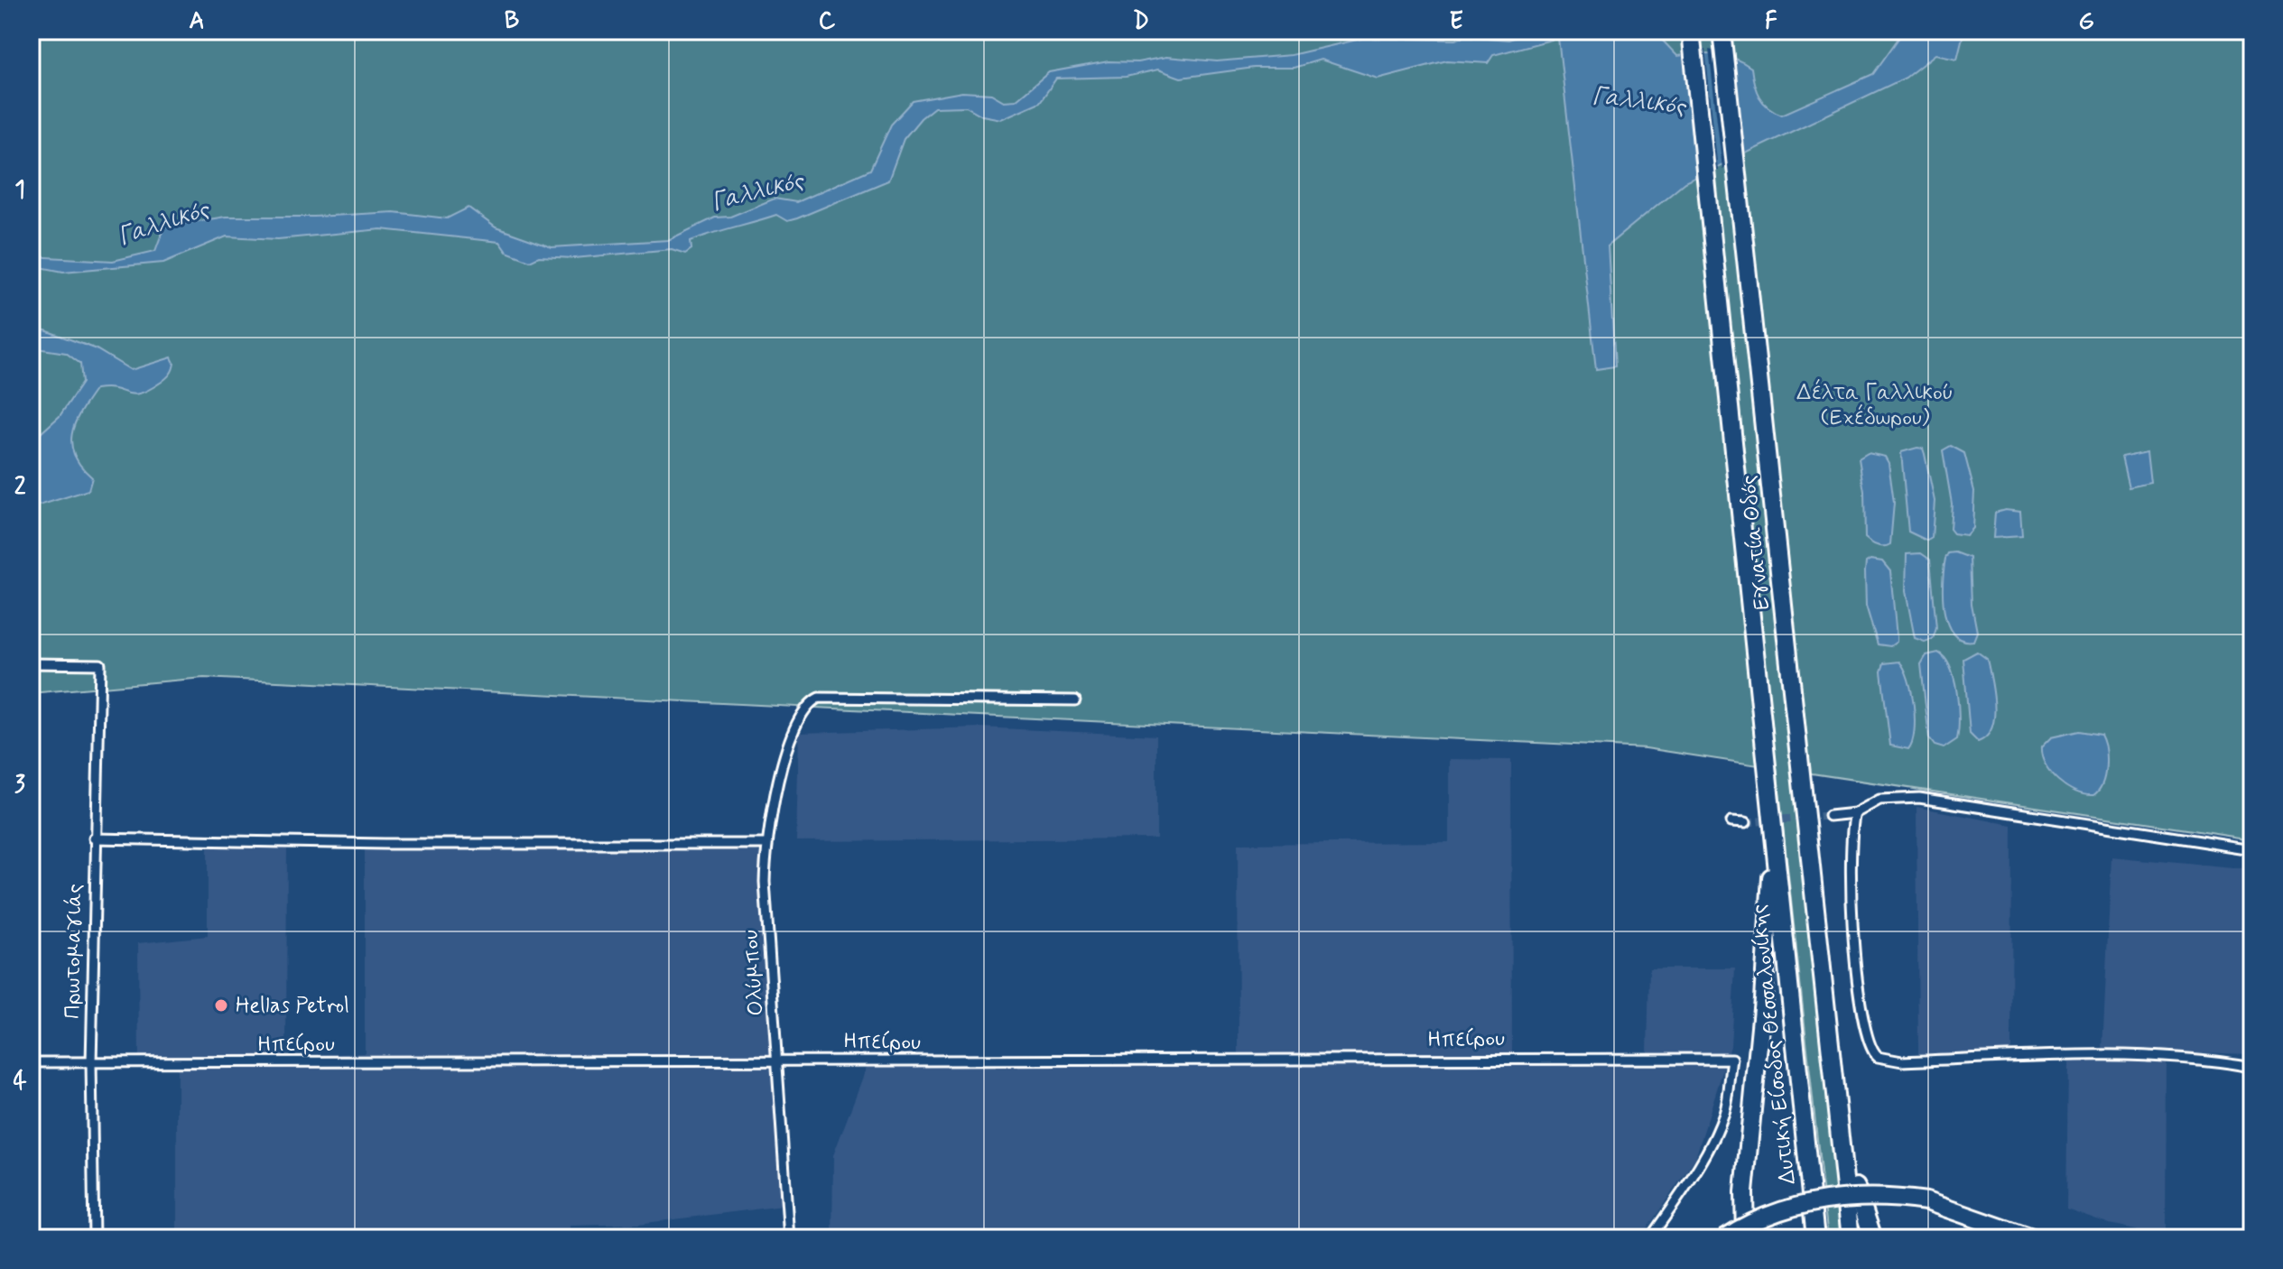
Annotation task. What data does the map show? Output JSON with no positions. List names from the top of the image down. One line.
{"streets":{"highway":["Εγνατία Οδός","Δυτική Είσοδος Θεσσαλονίκης"],"street":["Πρωτομαγιάς","Ολύμπου","Ηπείρου"]},"crossings":[["Εγνατία Οδός","Δυτική Είσοδος Θεσσαλονίκης"],["Πρωτομαγιάς","Ηπείρου"],["Ολύμπου","Ηπείρου"]],"water":["Γαλλικός"],"parks":["Δέλτα Γαλλικού (Εχέδωρου)"],"places":["Hellas Petrol"],"grid":{"columns":["A","B","C","D","E","F","G"],"rows":["1","2","3","4"]}}
